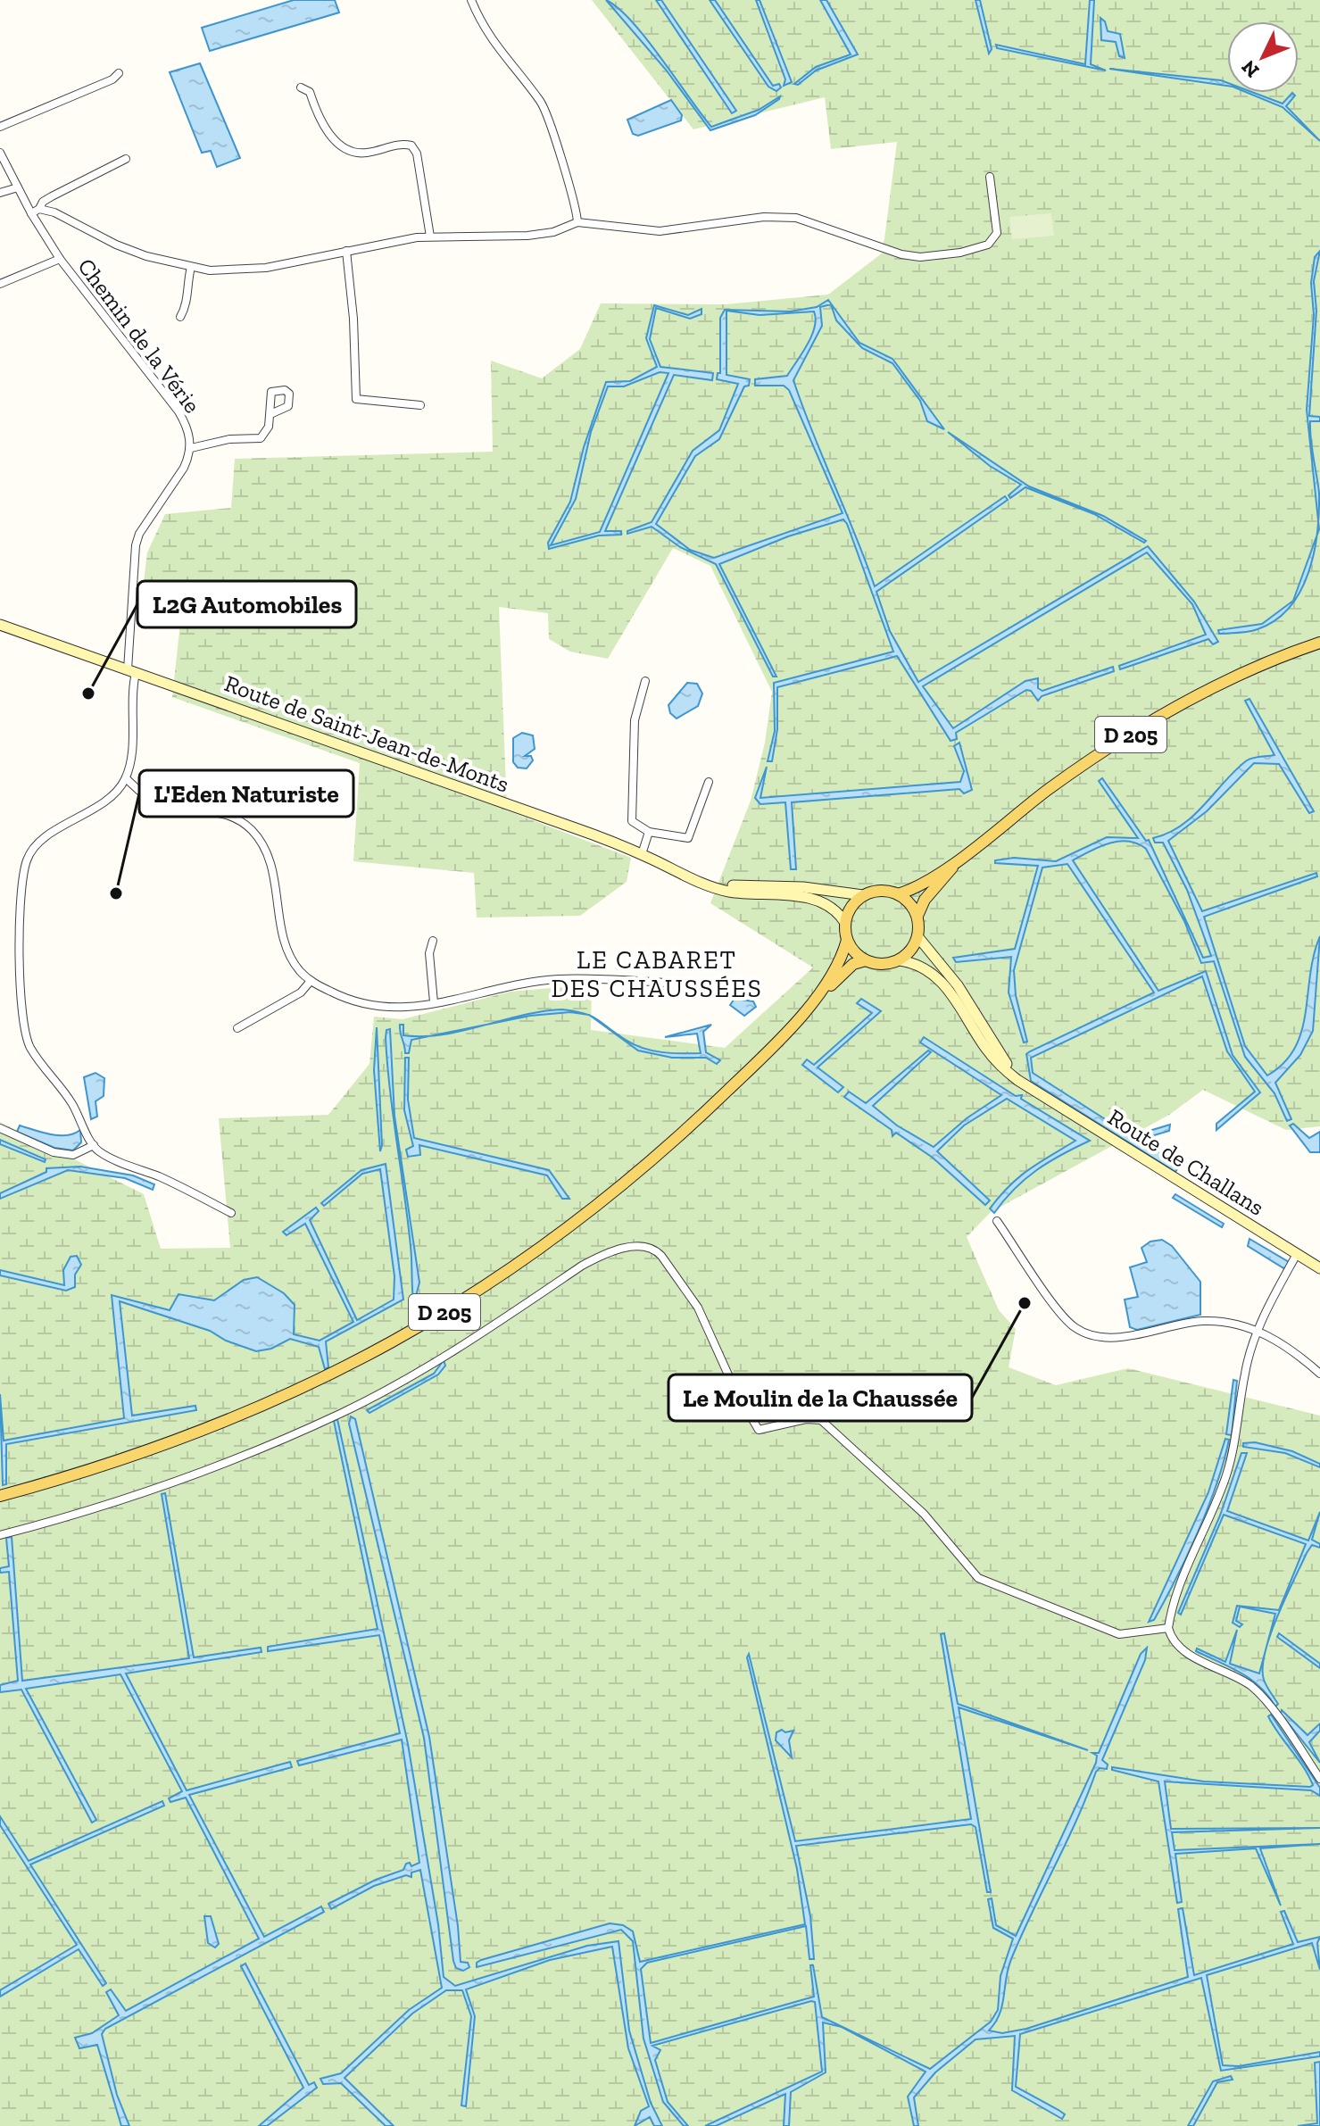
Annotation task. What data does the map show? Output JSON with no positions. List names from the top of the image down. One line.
{"streets":{"main road":["Route de Saint-Jean-de-Monts","D 205","Route de Challans"],"street":["Chemin de la Vérie"]},"crossings":[["Chemin de la Vérie","Route de Saint-Jean-de-Monts"],["D 205","Route de Challans"]],"districts":["LE CABARET DES CHAUSSÉES"],"places":["L2G Automobiles","L'Eden Naturiste","Le Moulin de la Chaussée"],"north":"bottom left"}
